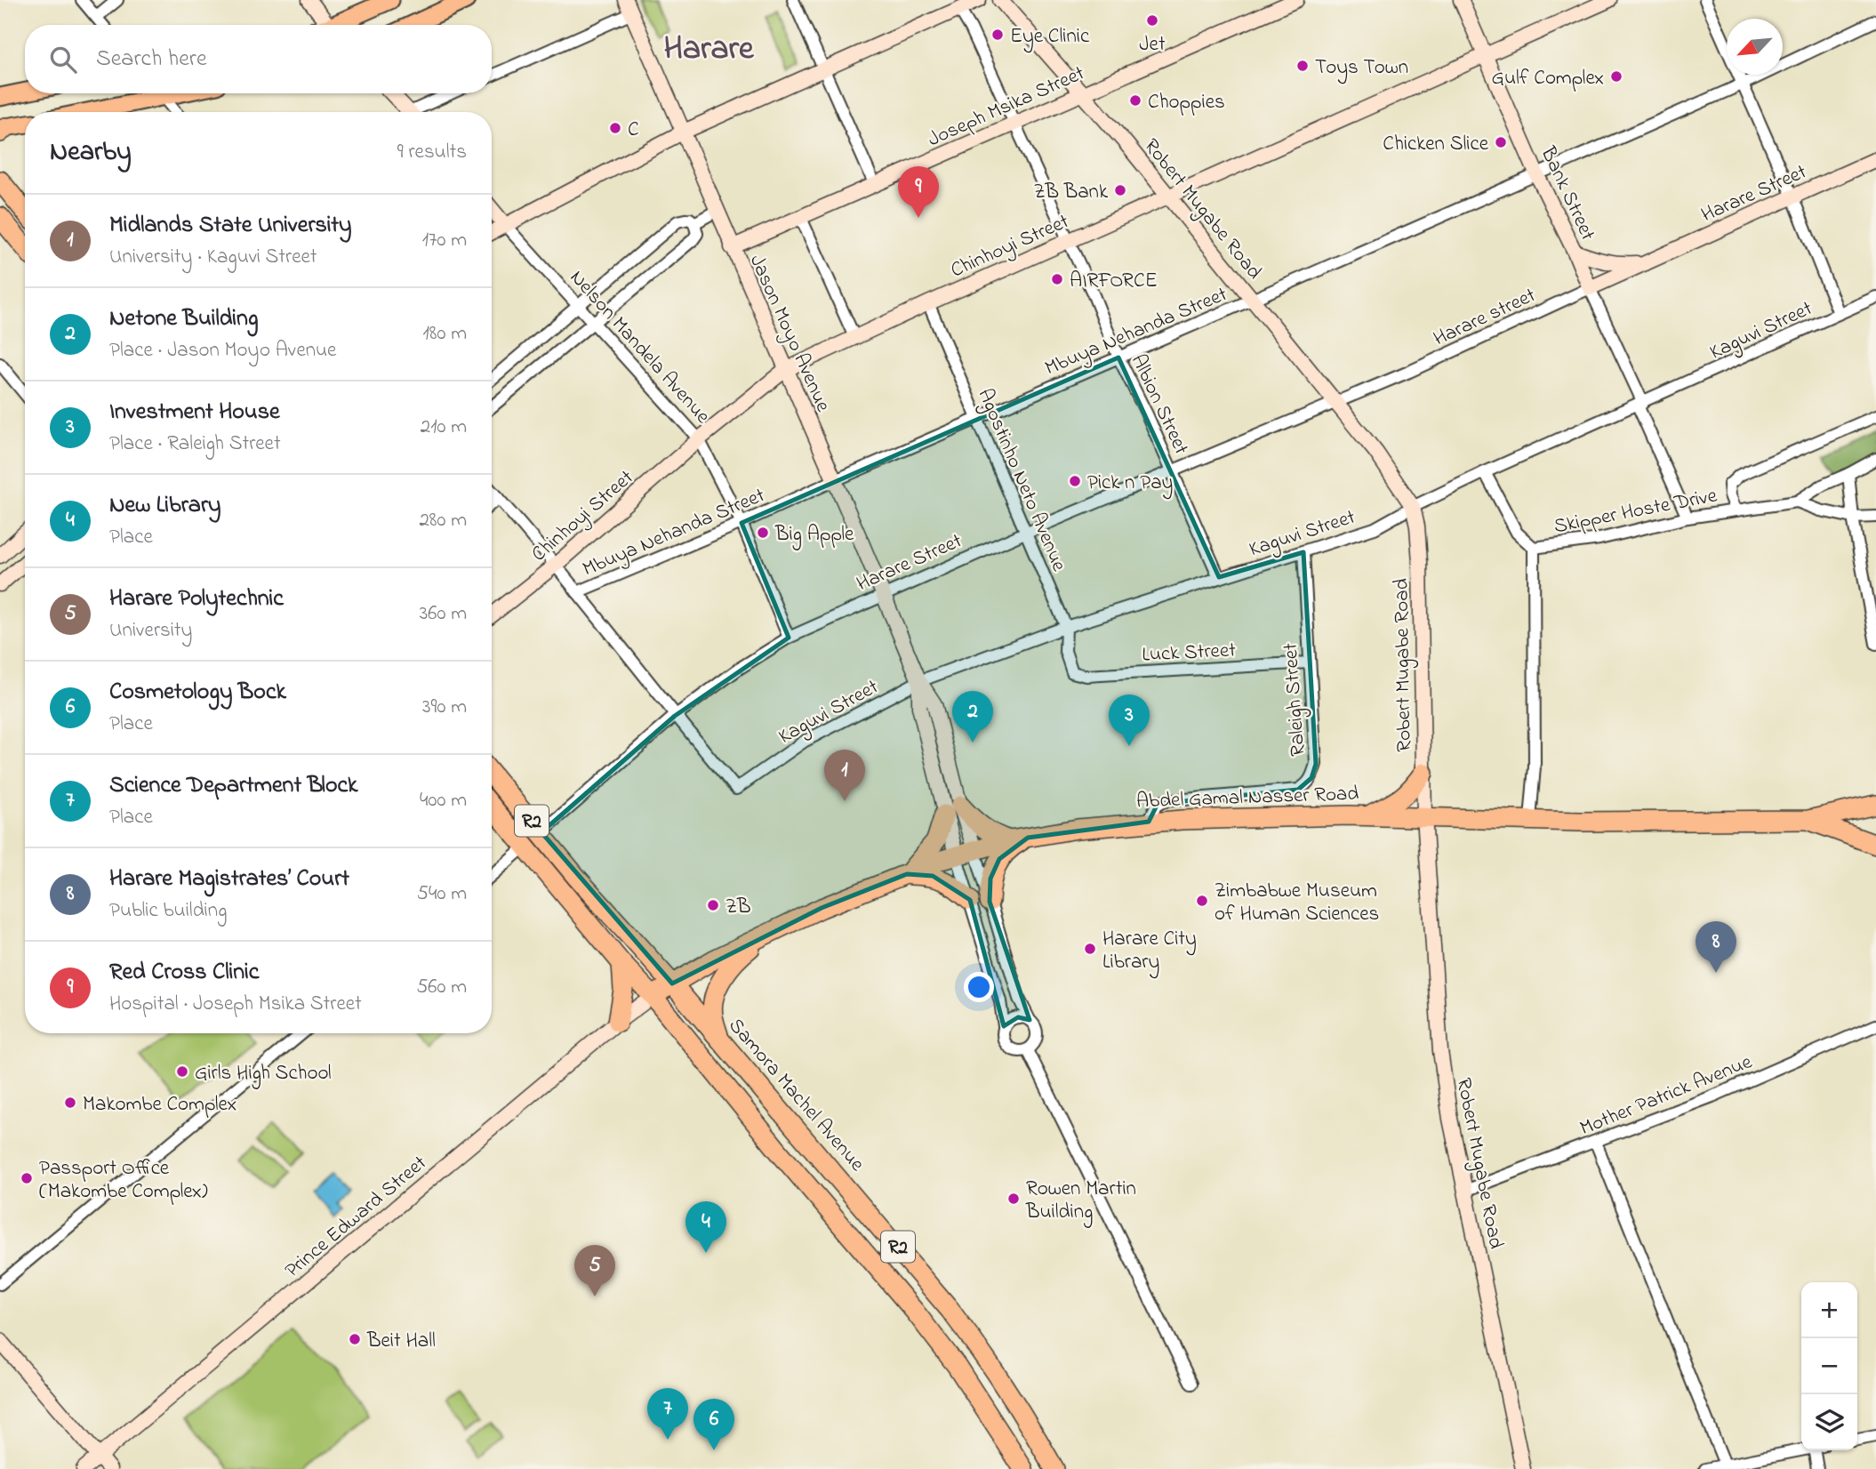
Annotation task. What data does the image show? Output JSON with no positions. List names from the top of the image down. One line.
{"streets":{"highway":["Abdel Gamal Nasser Road","R2","Samora Machel Avenue"],"street":["Joseph Msika Street","Harare Street","Bank Street","Robert Mugabe Road","Chinhoyi Street","Harare street","Kaguvi Street","Mbuya Nehanda Street","Jason Moyo Avenue","Nelson Mandela Avenue","Albion Street","Agostinho Neto Avenue","Skipper Hoste Drive","Luck Street","Raleigh Street","Mother Patrick Avenue","Prince Edward Street"]},"crossings":[["Joseph Msika Street","Robert Mugabe Road"],["Joseph Msika Street","Jason Moyo Avenue"],["Joseph Msika Street","Albion Street"],["Harare Street","Robert Mugabe Road"],["Harare Street","Harare street"],["Harare Street","Kaguvi Street"],["Harare Street","Jason Moyo Avenue"],["Harare Street","Nelson Mandela Avenue"],["Harare Street","Albion Street"],["Harare Street","Agostinho Neto Avenue"],["Harare Street","Samora Machel Avenue"],["Bank Street","Chinhoyi Street"],["Bank Street","Harare street"],["Bank Street","Kaguvi Street"],["Bank Street","Mbuya Nehanda Street"],["Bank Street","Skipper Hoste Drive"],["Robert Mugabe Road","Chinhoyi Street"],["Robert Mugabe Road","Harare street"],["Robert Mugabe Road","Kaguvi Street"],["Robert Mugabe Road","Mbuya Nehanda Street"],["Robert Mugabe Road","Abdel Gamal Nasser Road"],["Robert Mugabe Road","Mother Patrick Avenue"],["Chinhoyi Street","Jason Moyo Avenue"],["Chinhoyi Street","Nelson Mandela Avenue"],["Chinhoyi Street","Albion Street"],["Chinhoyi Street","Agostinho Neto Avenue"],["Kaguvi Street","Jason Moyo Avenue"],["Kaguvi Street","Albion Street"],["Kaguvi Street","Agostinho Neto Avenue"],["Kaguvi Street","Skipper Hoste Drive"],["Kaguvi Street","Raleigh Street"],["Mbuya Nehanda Street","Jason Moyo Avenue"],["Mbuya Nehanda Street","Nelson Mandela Avenue"],["Mbuya Nehanda Street","Albion Street"],["Mbuya Nehanda Street","Agostinho Neto Avenue"],["Jason Moyo Avenue","Abdel Gamal Nasser Road"],["Agostinho Neto Avenue","Luck Street"],["Luck Street","Raleigh Street"],["Raleigh Street","Abdel Gamal Nasser Road"],["Abdel Gamal Nasser Road","R2"],["Abdel Gamal Nasser Road","Samora Machel Avenue"],["Abdel Gamal Nasser Road","Prince Edward Street"],["R2","Prince Edward Street"]],"districts":["Harare"],"places":["Jet","Eye Clinic","Toys Town","Gulf Complex","Choppies","C","Chicken Slice","ZB Bank","AIRFORCE","Pick n Pay","Big Apple","Zimbabwe Museum of Human Sciences","ZB","Harare City Library","Girls High School","Makombe Complex","Passport Office (Makombe Complex)","Rowen Martin Building","Beit Hall"],"north":"bottom left","page":{"search":"Search here","heading":["Nearby","9 results"],"pins":["9","2","3","1","8","4","5","7","6"],"list":[{"mark":"1","name":"Midlands State University","note":"University · Kaguvi Street","value":"170 m"},{"mark":"2","name":"Netone Building","note":"Place · Jason Moyo Avenue","value":"180 m"},{"mark":"3","name":"Investment House","note":"Place · Raleigh Street","value":"210 m"},{"mark":"4","name":"New Library","note":"Place","value":"280 m"},{"mark":"5","name":"Harare Polytechnic","note":"University","value":"360 m"},{"mark":"6","name":"Cosmetology Bock","note":"Place","value":"390 m"},{"mark":"7","name":"Science Department Block","note":"Place","value":"400 m"},{"mark":"8","name":"Harare Magistrates’ Court","note":"Public building","value":"540 m"},{"mark":"9","name":"Red Cross Clinic","note":"Hospital · Joseph Msika Street","value":"560 m"}],"map_buttons":["+","−"]}}
